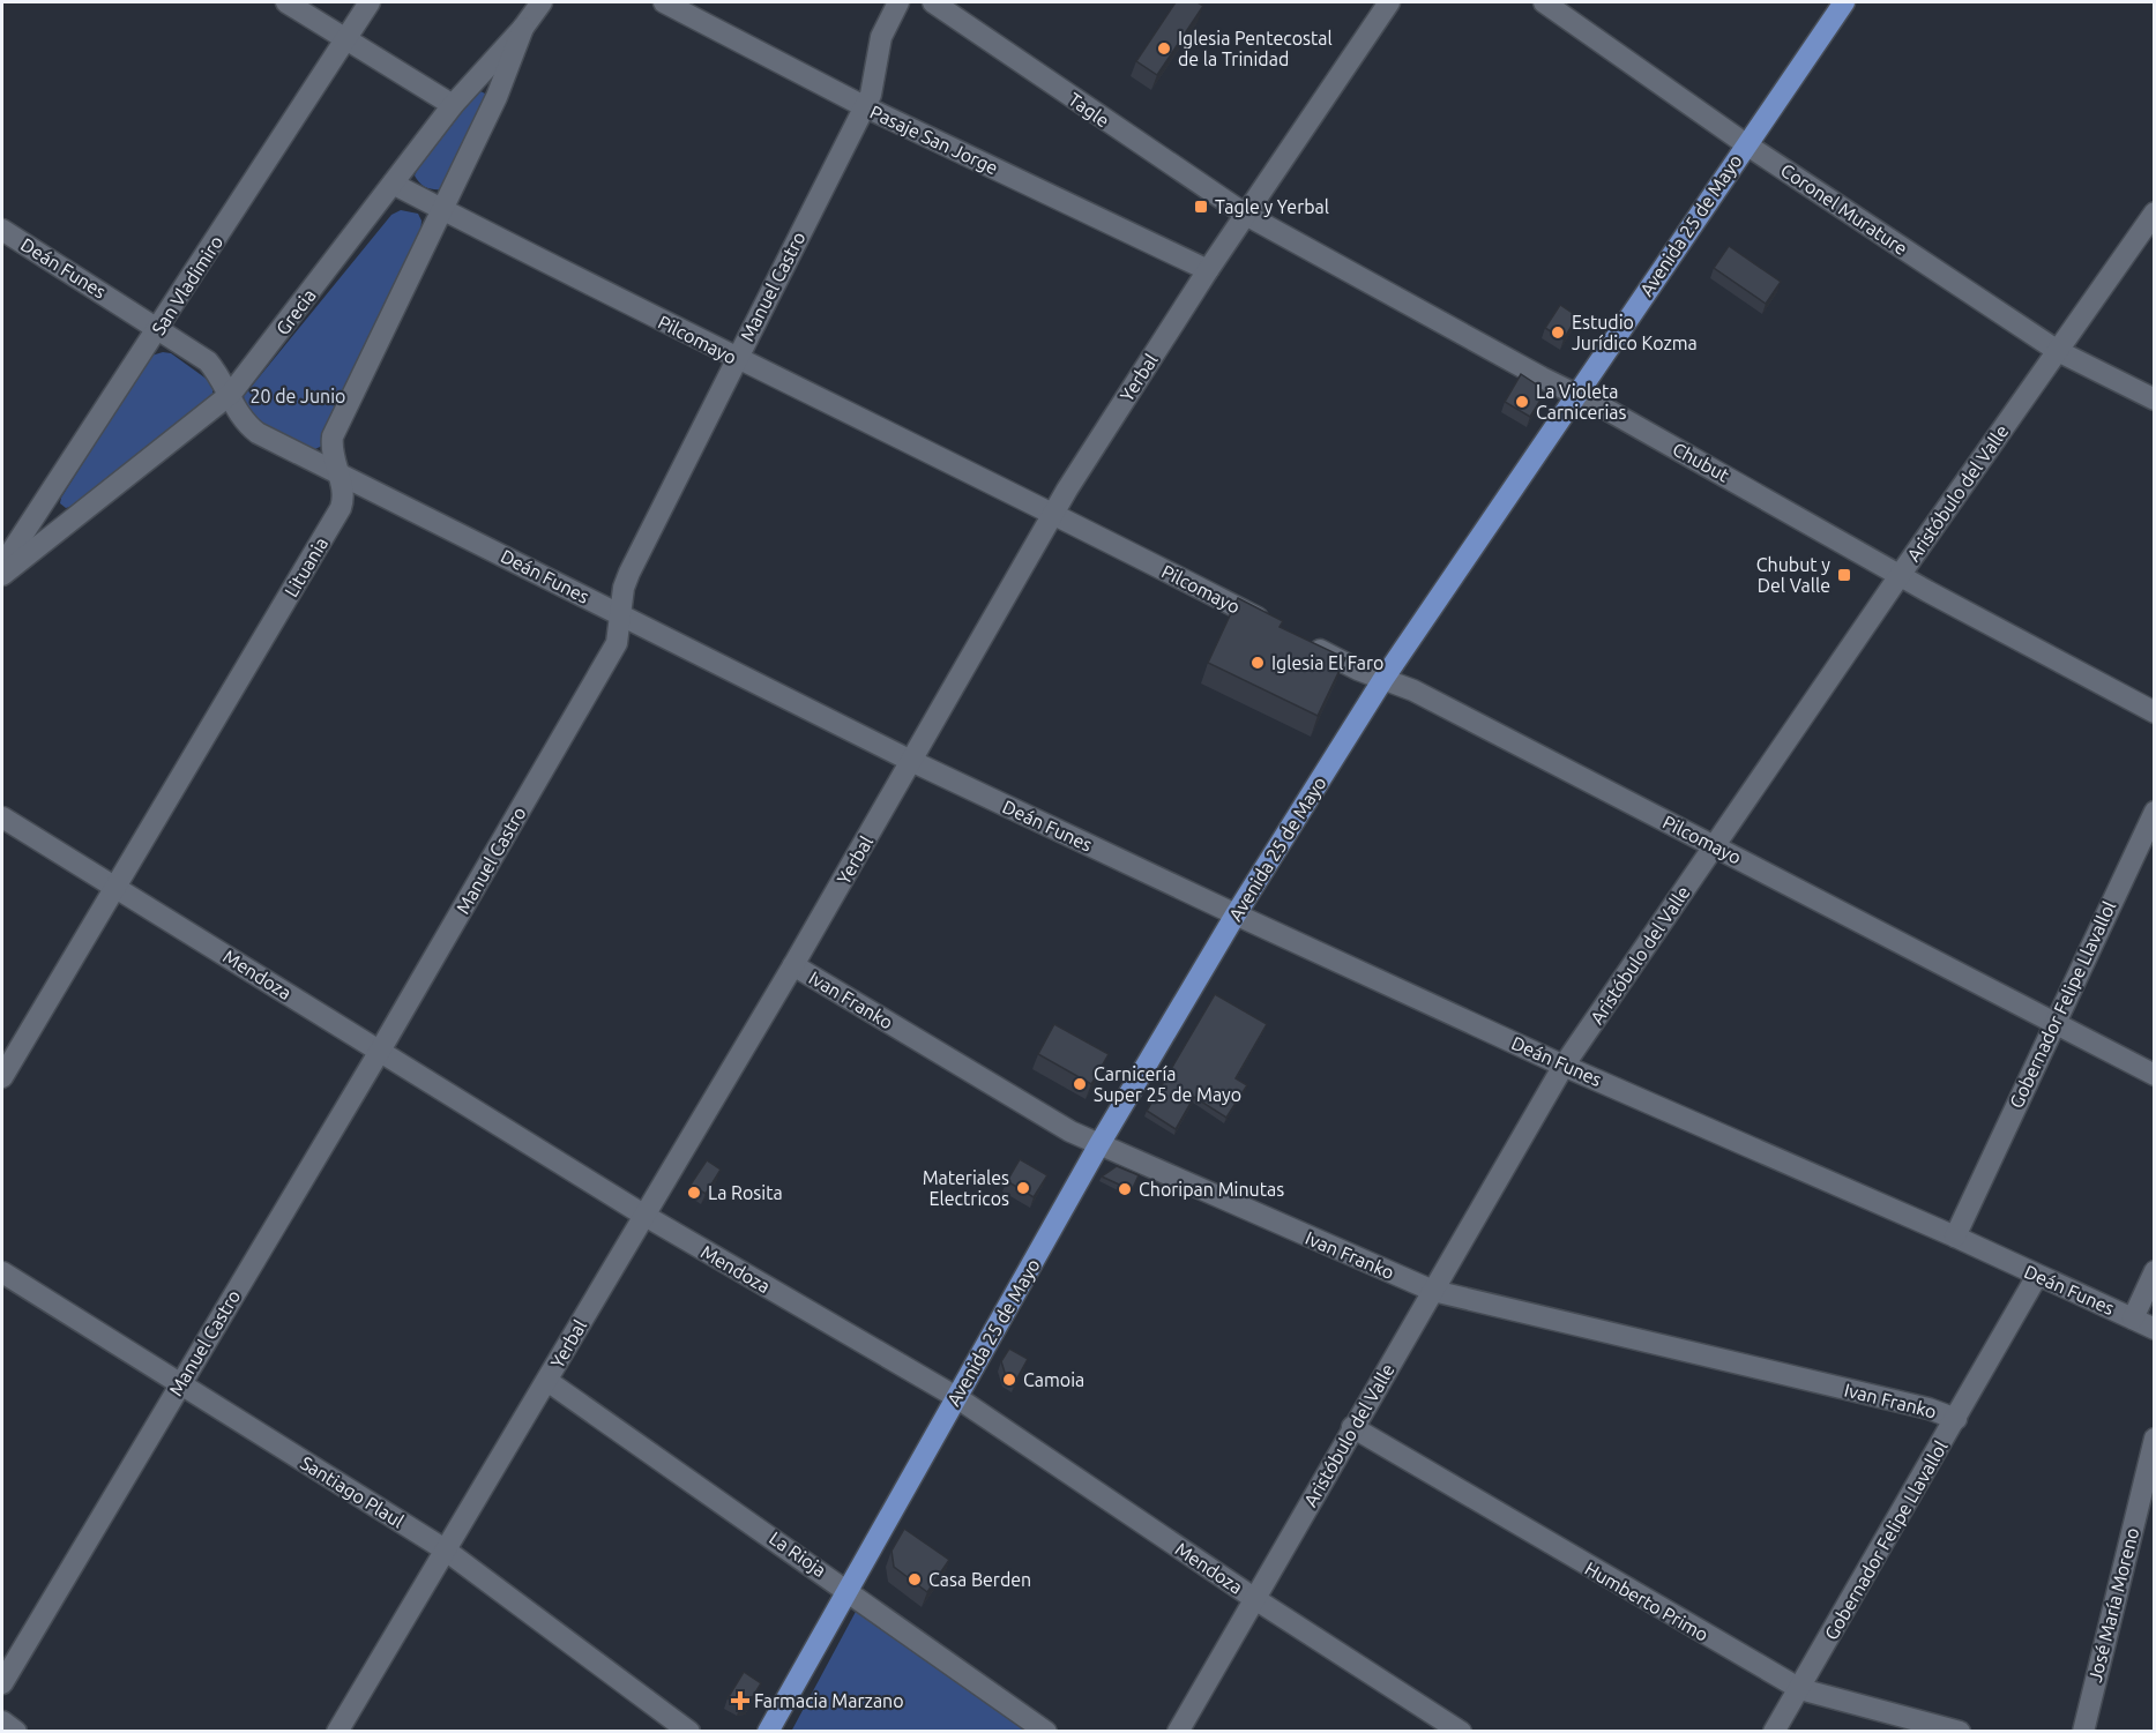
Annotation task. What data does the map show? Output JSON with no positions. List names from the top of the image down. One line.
{"streets":{"main road":["Avenida 25 de Mayo"],"street":["Tagle","Pasaje San Jorge","Coronel Murature","Deán Funes","San Vladimiro","Manuel Castro","Grecia","Pilcomayo","Yerbal","Chubut","Aristóbulo del Valle","Lituania","Mendoza","Ivan Franko","Gobernador Felipe Llavallol","Santiago Plaul","La Rioja","Humberto Primo","José María Moreno"]},"crossings":[["Tagle","Yerbal"],["Tagle","Chubut"],["Pasaje San Jorge","Manuel Castro"],["Pasaje San Jorge","Yerbal"],["Coronel Murature","Avenida 25 de Mayo"],["Coronel Murature","Aristóbulo del Valle"],["Avenida 25 de Mayo","Deán Funes"],["Avenida 25 de Mayo","Pilcomayo"],["Avenida 25 de Mayo","Chubut"],["Avenida 25 de Mayo","Mendoza"],["Avenida 25 de Mayo","Ivan Franko"],["Avenida 25 de Mayo","La Rioja"],["Deán Funes","San Vladimiro"],["Deán Funes","Manuel Castro"],["Deán Funes","Grecia"],["Deán Funes","Yerbal"],["Deán Funes","Aristóbulo del Valle"],["Deán Funes","Lituania"],["Deán Funes","Gobernador Felipe Llavallol"],["Manuel Castro","Pilcomayo"],["Manuel Castro","Mendoza"],["Manuel Castro","Santiago Plaul"],["Grecia","Pilcomayo"],["Grecia","Lituania"],["Pilcomayo","Yerbal"],["Pilcomayo","Aristóbulo del Valle"],["Pilcomayo","Lituania"],["Pilcomayo","Gobernador Felipe Llavallol"],["Yerbal","Chubut"],["Yerbal","Mendoza"],["Yerbal","Ivan Franko"],["Yerbal","Santiago Plaul"],["Yerbal","La Rioja"],["Chubut","Aristóbulo del Valle"],["Aristóbulo del Valle","Mendoza"],["Aristóbulo del Valle","Ivan Franko"],["Aristóbulo del Valle","Humberto Primo"],["Lituania","Mendoza"],["Ivan Franko","Gobernador Felipe Llavallol"],["Gobernador Felipe Llavallol","Humberto Primo"]],"parks":["20 de Junio"],"places":{"other":["Iglesia Pentecostal de la Trinidad","Estudio Jurídico Kozma","La Violeta Carnicerias","Iglesia El Faro","Carnicería Super 25 de Mayo","Materiales Electricos","Choripan Minutas","La Rosita","Camoia","Casa Berden"],"transit":["Tagle y Yerbal","Chubut y Del Valle"],"health":["Farmacia Marzano"]}}
